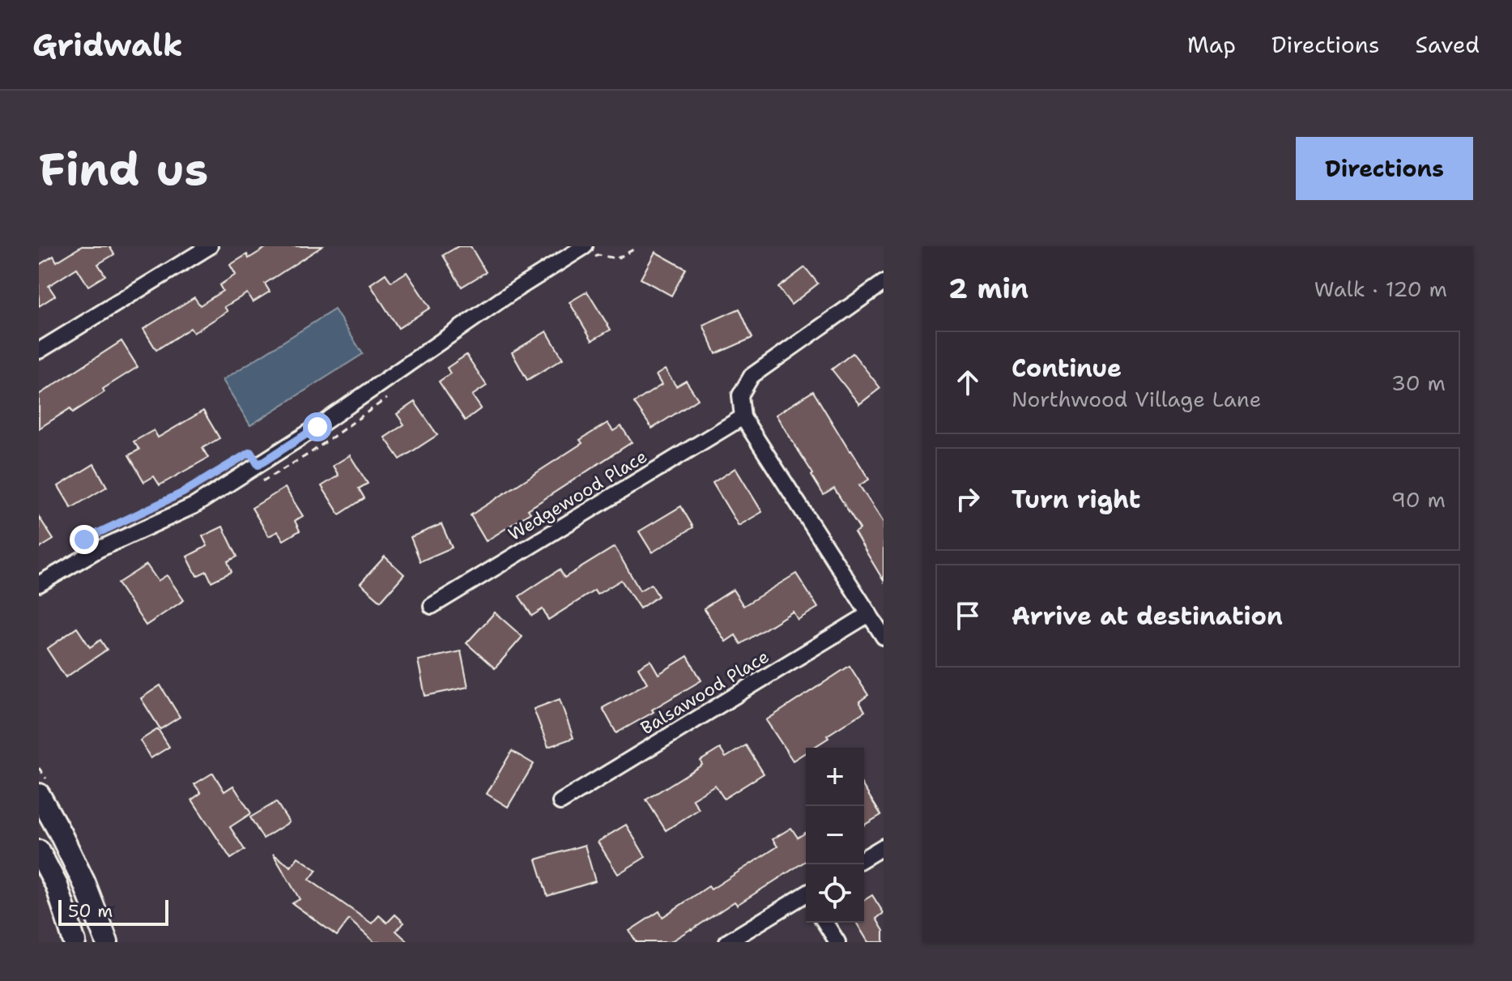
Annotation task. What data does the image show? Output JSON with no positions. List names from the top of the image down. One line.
{"streets":{"street":["Wedgewood Place","Balsawood Place"]},"scale_bar":"50 m","page":{"header":"Gridwalk","nav":["Map","Directions","Saved"],"buttons":"Directions","title":"Find us","heading":["2 min","Walk · 120 m"],"list":[["Continue","Northwood Village Lane","30 m"],["Turn right","90 m"],"Arrive at destination"],"map_buttons":["+","−"],"scale":"50 m"}}
